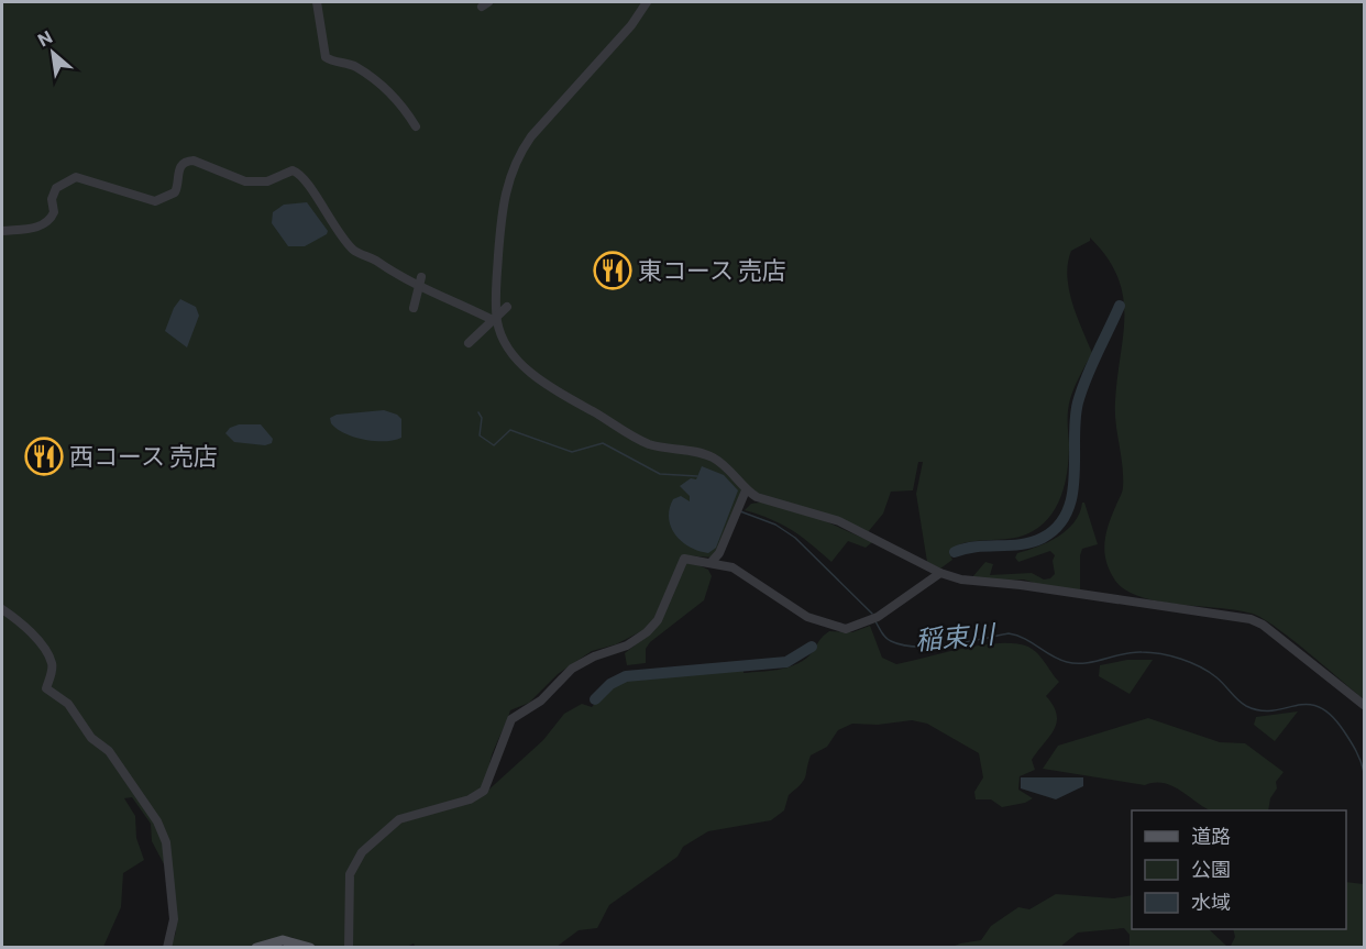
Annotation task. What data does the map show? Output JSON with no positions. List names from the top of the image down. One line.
{"water":["稲束川"],"places":{"restaurant":["東コース 売店","西コース 売店"]},"legend":["道路","公園","水域"],"north":"top left"}
